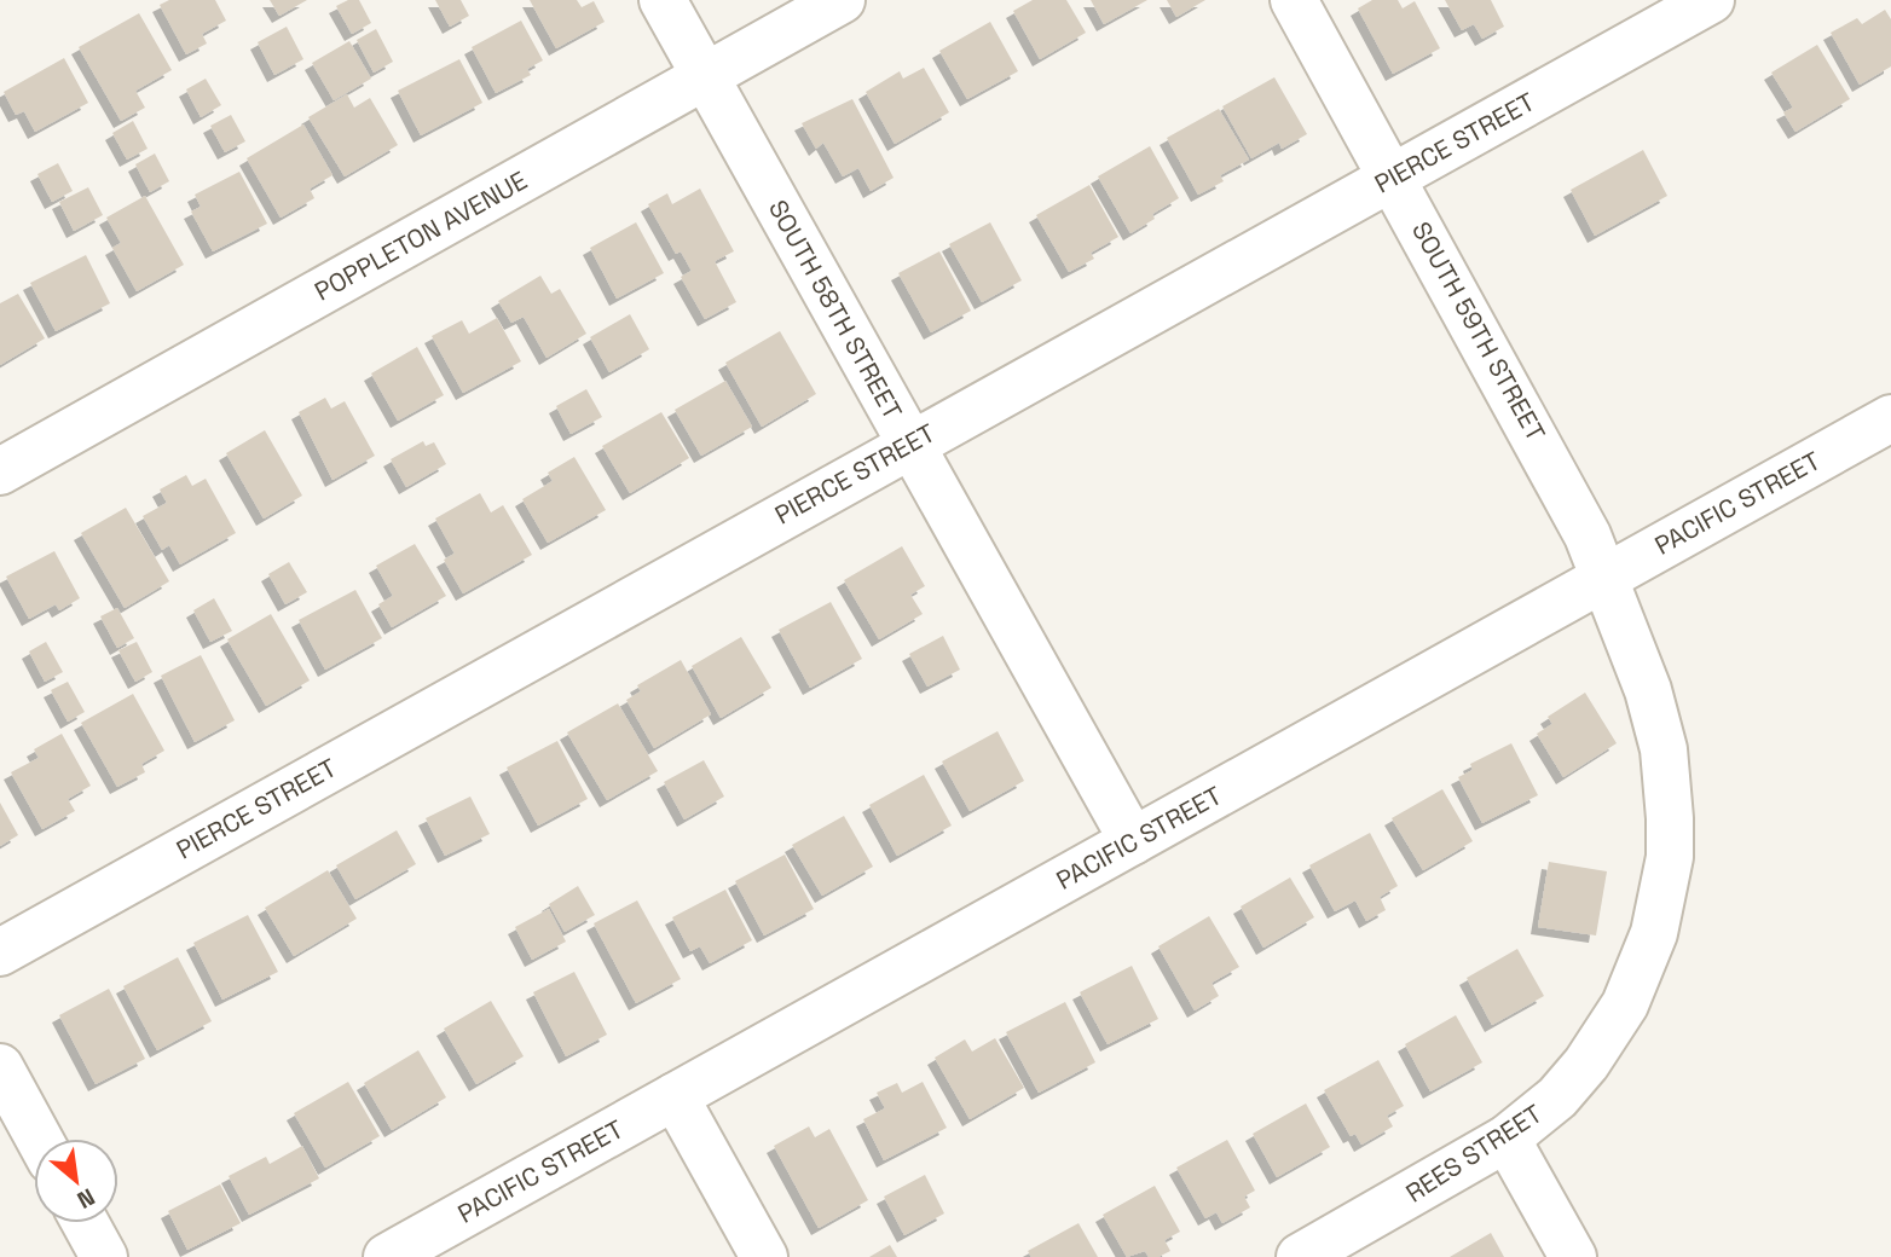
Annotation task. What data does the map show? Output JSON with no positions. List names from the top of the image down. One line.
{"streets":{"street":["PIERCE STREET","POPPLETON AVENUE","SOUTH 58TH STREET","SOUTH 59TH STREET","PACIFIC STREET","REES STREET"]},"crossings":[["PIERCE STREET","SOUTH 58TH STREET"],["PIERCE STREET","SOUTH 59TH STREET"],["POPPLETON AVENUE","SOUTH 58TH STREET"],["SOUTH 58TH STREET","PACIFIC STREET"],["SOUTH 59TH STREET","PACIFIC STREET"],["SOUTH 59TH STREET","REES STREET"],["PACIFIC STREET","REES STREET"]],"north":"bottom right"}
